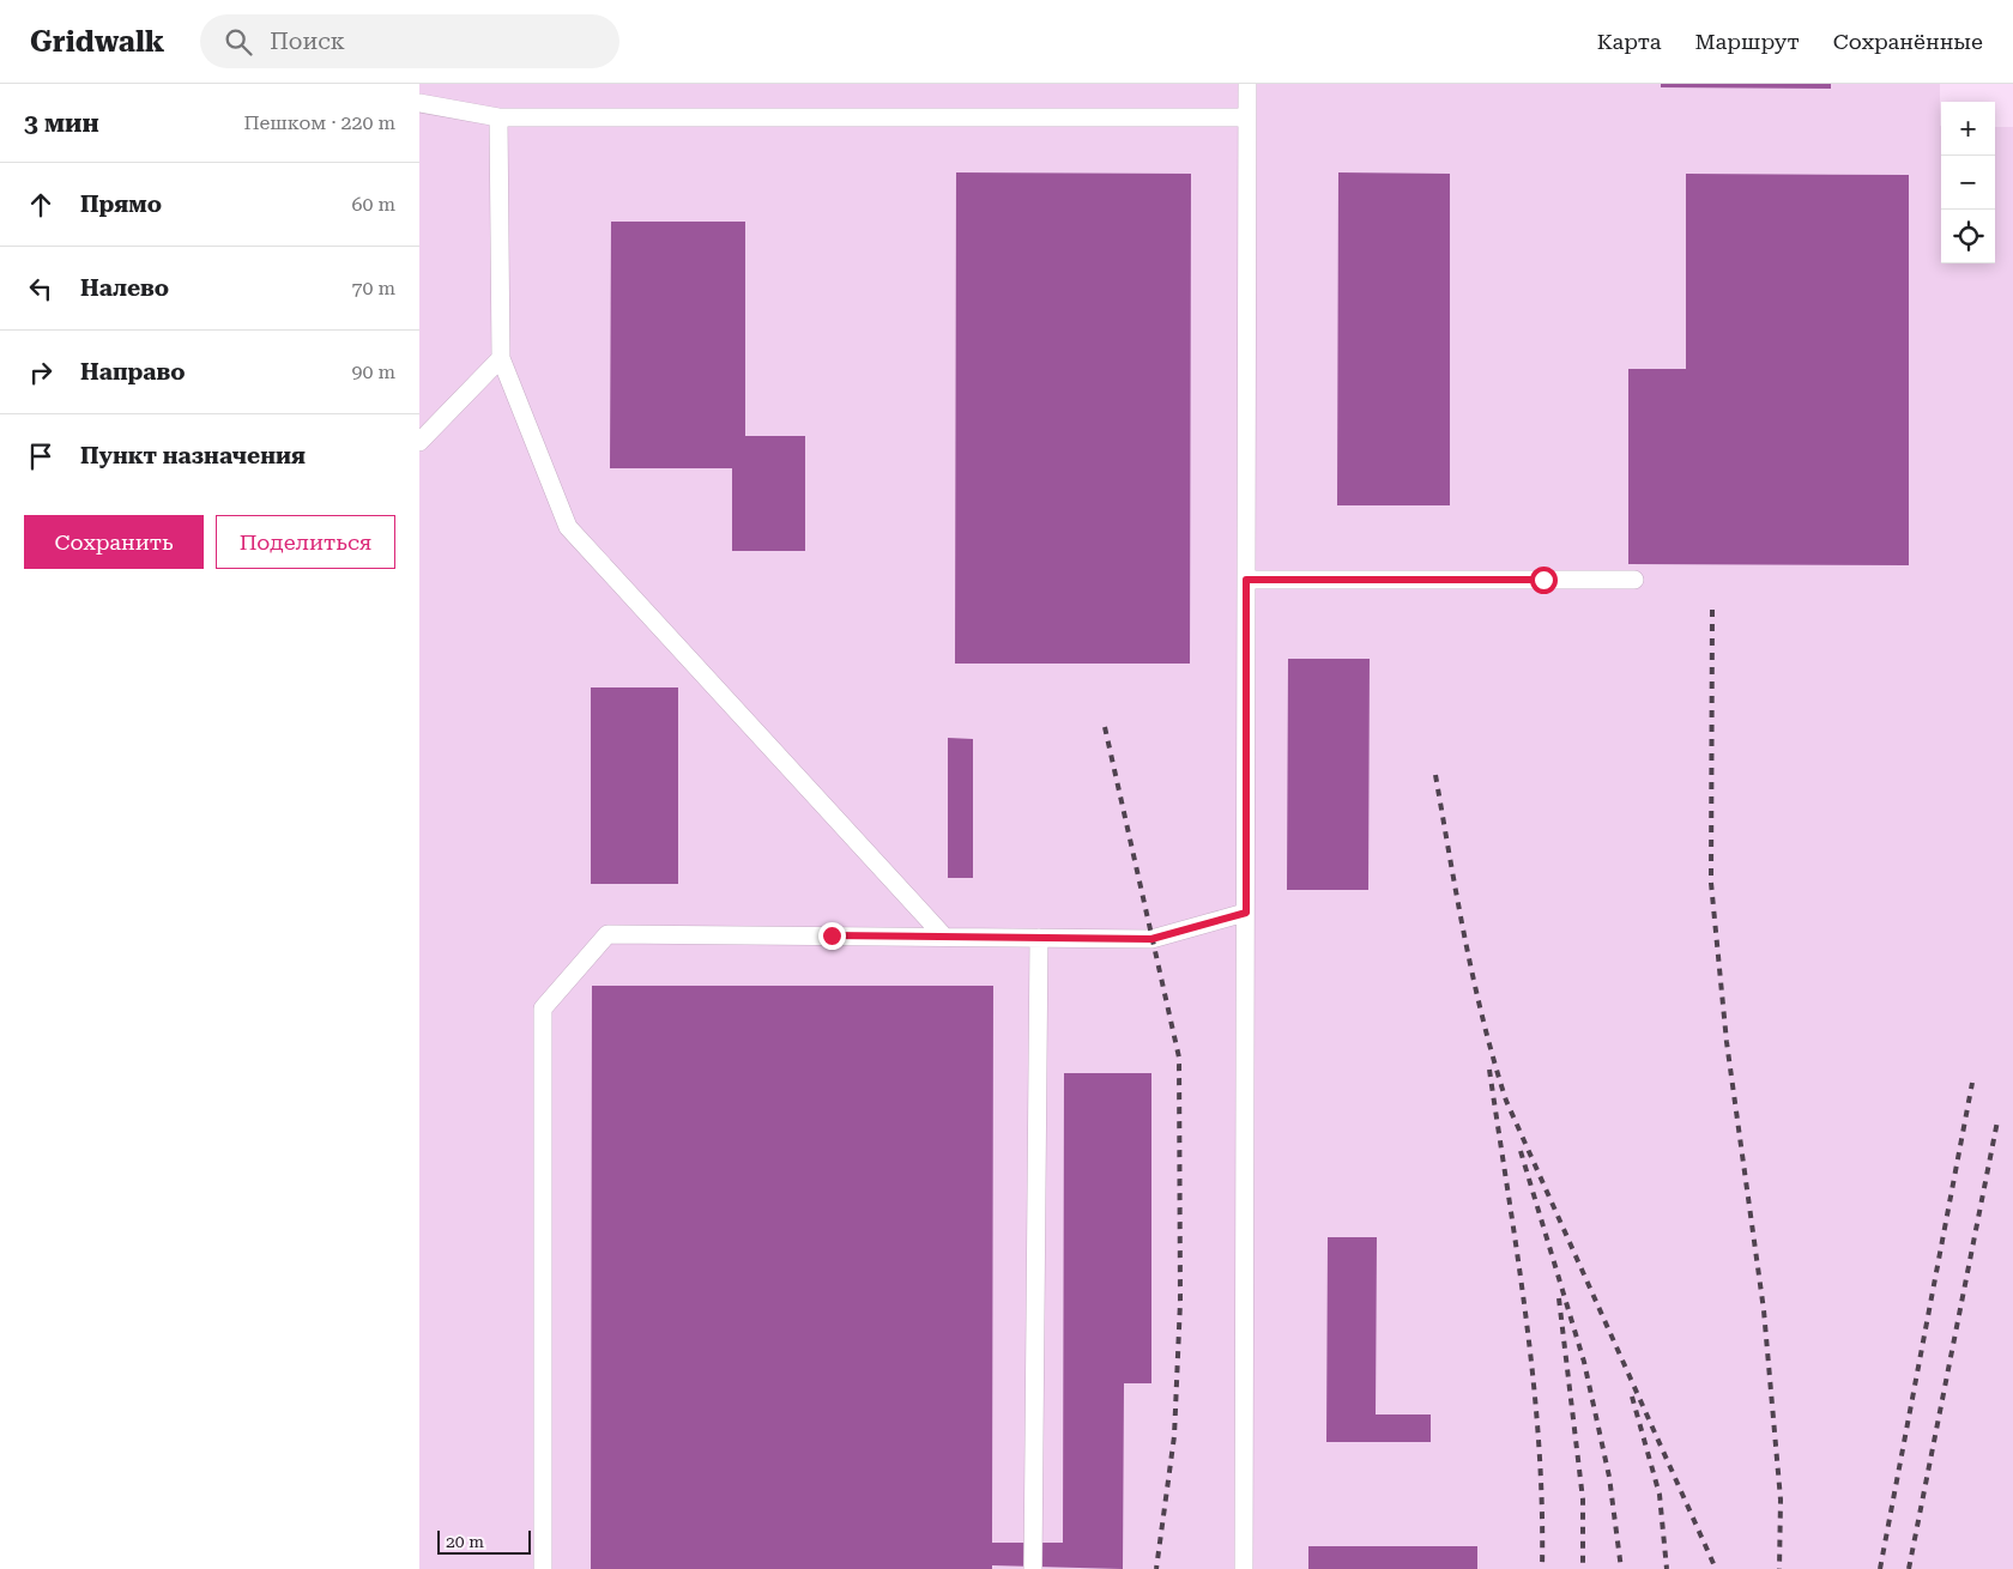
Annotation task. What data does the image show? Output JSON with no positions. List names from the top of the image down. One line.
{"scale_bar":"20 m","page":{"header":"Gridwalk","search":"Поиск","nav":["Карта","Маршрут","Сохранённые"],"heading":["3 мин","Пешком · 220 m"],"map_buttons":["+","−"],"list":[["Прямо","60 m"],["Налево","70 m"],["Направо","90 m"],"Пункт назначения"],"buttons":["Сохранить","Поделиться"],"scale":"20 m"}}
